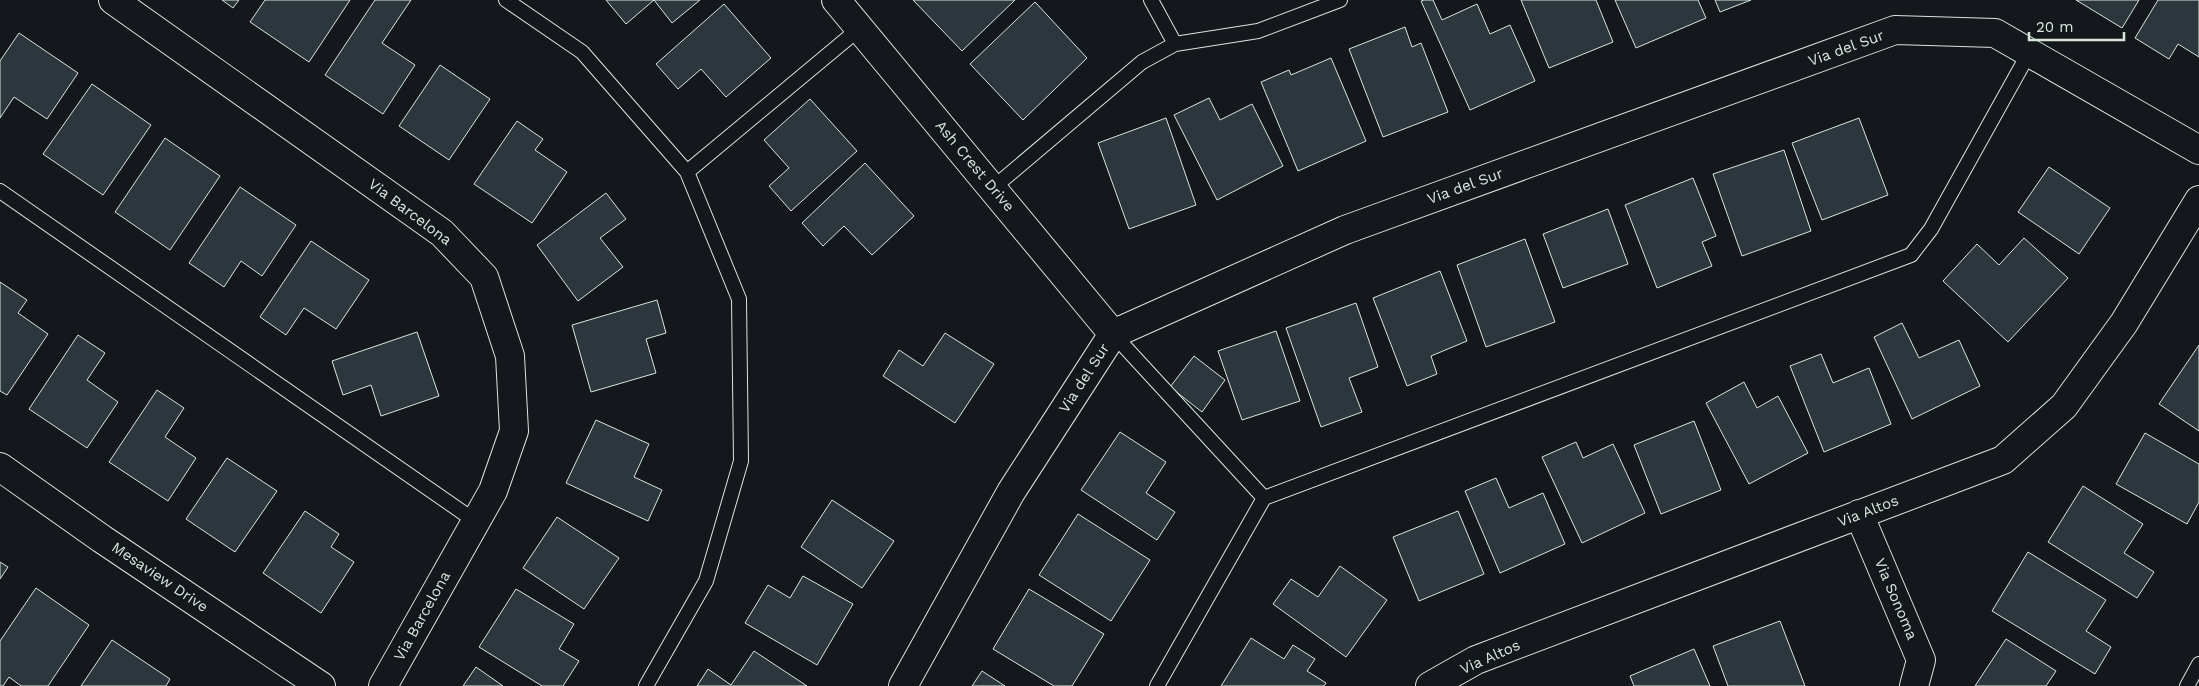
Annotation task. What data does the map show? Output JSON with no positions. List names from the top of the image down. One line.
{"streets":{"street":["Via del Sur","Ash Crest Drive","Via Barcelona","Via Altos","Mesaview Drive","Via Sonoma"]},"crossings":[["Via del Sur","Ash Crest Drive"],["Via Altos","Via Sonoma"]],"scale_bar":"20 m"}
